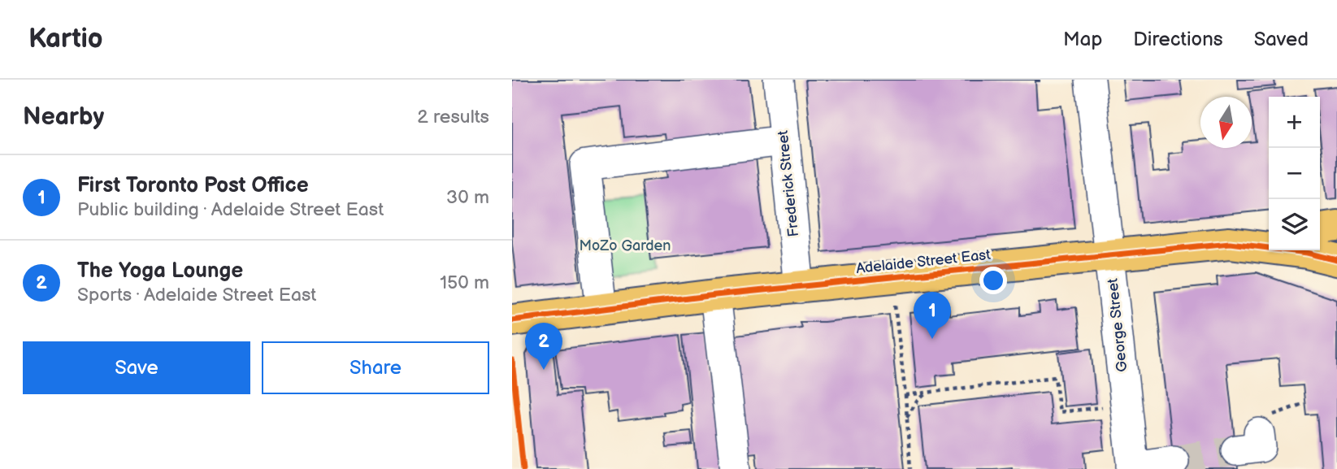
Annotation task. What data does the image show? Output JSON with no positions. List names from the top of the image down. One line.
{"streets":{"main road":["Adelaide Street East"],"street":["Frederick Street","George Street"]},"crossings":[["Frederick Street","Adelaide Street East"],["Adelaide Street East","George Street"]],"parks":["MoZo Garden"],"north":"bottom","page":{"header":"Kartio","nav":["Map","Directions","Saved"],"heading":["Nearby","2 results"],"map_buttons":["+","−"],"list":[{"mark":"1","name":"First Toronto Post Office","note":"Public building · Adelaide Street East","value":"30 m"},{"mark":"2","name":"The Yoga Lounge","note":"Sports · Adelaide Street East","value":"150 m"}],"pins":["1","2"],"buttons":["Save","Share"]}}
